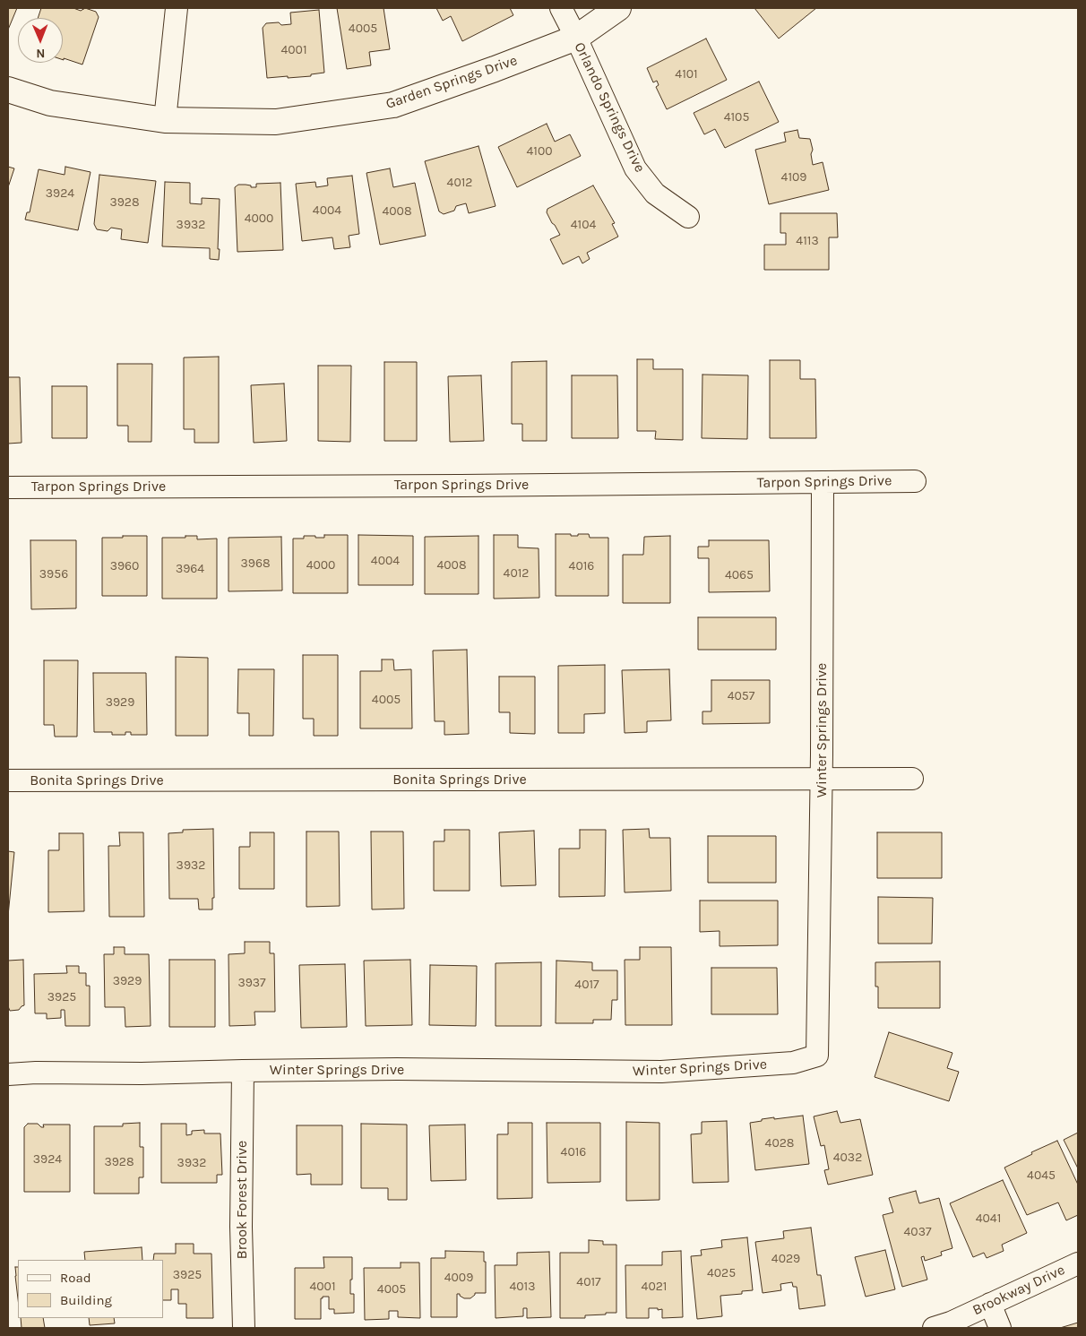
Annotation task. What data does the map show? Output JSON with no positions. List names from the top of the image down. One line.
{"streets":{"street":["Garden Springs Drive","Orlando Springs Drive","Tarpon Springs Drive","Winter Springs Drive","Bonita Springs Drive","Brook Forest Drive","Brookway Drive"]},"crossings":[["Garden Springs Drive","Orlando Springs Drive"],["Tarpon Springs Drive","Winter Springs Drive"],["Winter Springs Drive","Bonita Springs Drive"],["Winter Springs Drive","Brook Forest Drive"]],"house_numbers":["4005","4001","4101","4105","4100","4109","4012","3924","3928","4004","4008","4000","3932","4104","4113","4004","3968","4000","4008","3960","4016","3964","4012","3956","4065","4057","4005","3929","3932","3929","3937","4017","3925","4028","4016","4032","3924","3928","3932","4045","4041","4037","4029","4025","3925","4009","4017","4001","4013","4021","4005"],"legend":["Road","Building"],"north":"bottom"}
